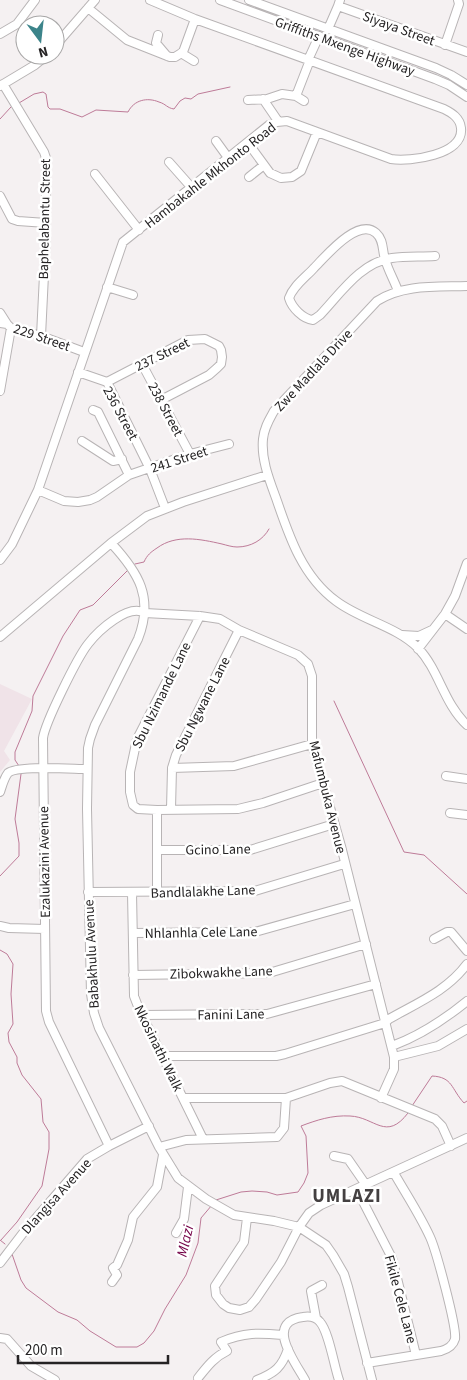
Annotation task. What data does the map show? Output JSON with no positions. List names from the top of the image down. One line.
{"streets":{"street":["Siyaya Street","Griffiths Mxenge Highway","Hambakahle Mkhonto Road","Baphelabantu Street","229 Street","237 Street","Zwe Madlala Drive","238 Street","236 Street","241 Street","Sbu Nzimande Lane","Sbu Ngwane Lane","Mafumbuka Avenue","Gcino Lane","Ezalukazini Avenue","Bandlalakhe Lane","Nhlanhla Cele Lane","Babakhulu Avenue","Zibokwakhe Lane","Fanini Lane","Nkosinathi Walk","Dlangisa Avenue","Fikile Cele Lane"]},"crossings":[["Hambakahle Mkhonto Road","229 Street"],["Hambakahle Mkhonto Road","236 Street"],["Hambakahle Mkhonto Road","241 Street"],["Baphelabantu Street","229 Street"],["237 Street","238 Street"],["237 Street","236 Street"],["238 Street","241 Street"],["236 Street","241 Street"],["Sbu Nzimande Lane","Mafumbuka Avenue"],["Sbu Ngwane Lane","Mafumbuka Avenue"],["Mafumbuka Avenue","Gcino Lane"],["Mafumbuka Avenue","Ezalukazini Avenue"],["Mafumbuka Avenue","Bandlalakhe Lane"],["Mafumbuka Avenue","Nhlanhla Cele Lane"],["Mafumbuka Avenue","Babakhulu Avenue"],["Mafumbuka Avenue","Zibokwakhe Lane"],["Mafumbuka Avenue","Fanini Lane"],["Ezalukazini Avenue","Babakhulu Avenue"],["Ezalukazini Avenue","Dlangisa Avenue"],["Bandlalakhe Lane","Babakhulu Avenue"],["Bandlalakhe Lane","Nkosinathi Walk"],["Nhlanhla Cele Lane","Nkosinathi Walk"],["Babakhulu Avenue","Dlangisa Avenue"],["Zibokwakhe Lane","Nkosinathi Walk"],["Fanini Lane","Nkosinathi Walk"]],"districts":["UMLAZI"],"water":["Mlazi"],"scale_bar":"200 m","north":"bottom"}
